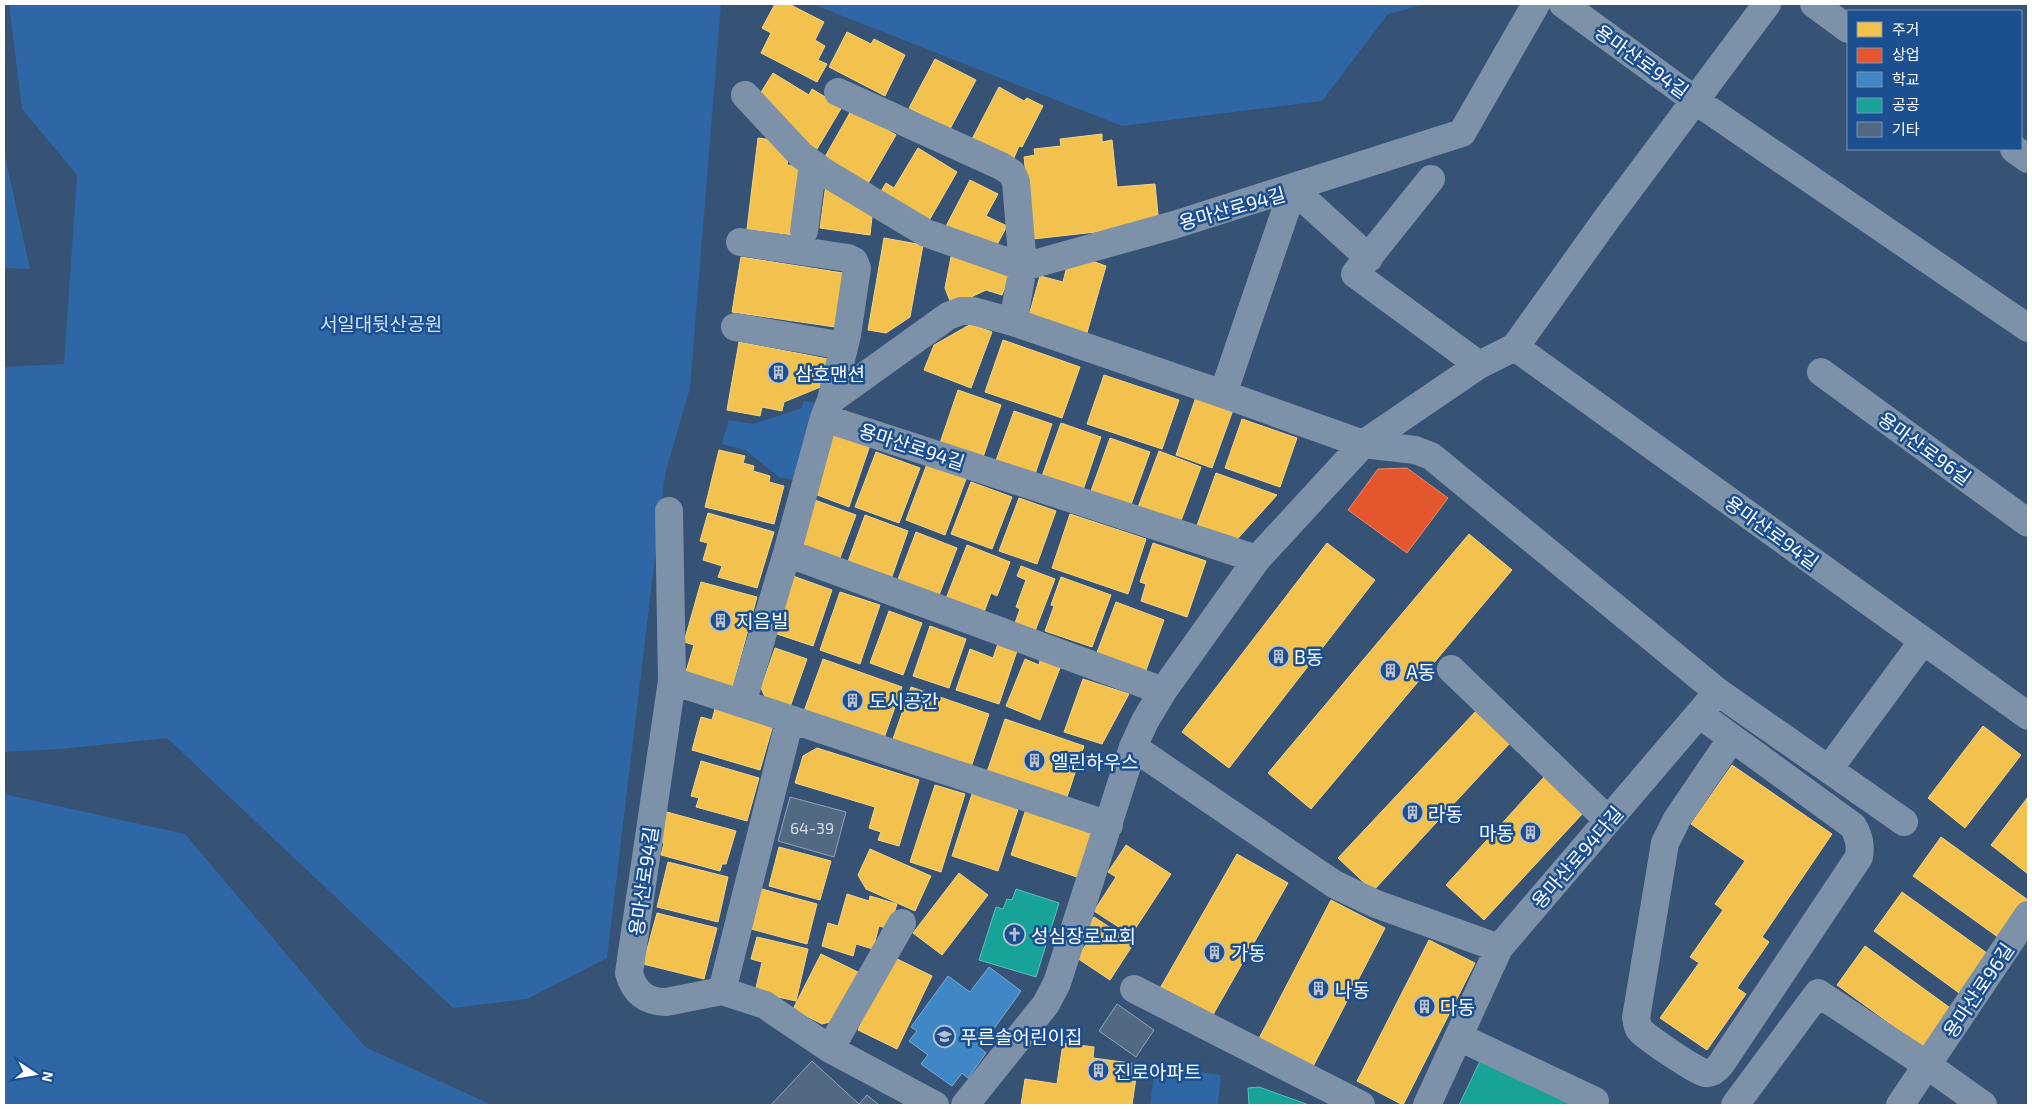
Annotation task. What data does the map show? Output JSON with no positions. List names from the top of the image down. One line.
{"streets":{"street":["용마산로94길","용마산로96길","용마산로94다길"]},"parks":["서일대뒷산공원"],"places":{"building":["삼호맨션","지음빌","B동","A동","도시공간","엘린하우스","라동","마동","가동","나동","다동","진로아파트"],"church":["성심장로교회"],"school or university":["푸른솔어린이집"]},"house_numbers":["64-39"],"legend":["주거","상업","학교","공공","기타"],"north":"right"}
